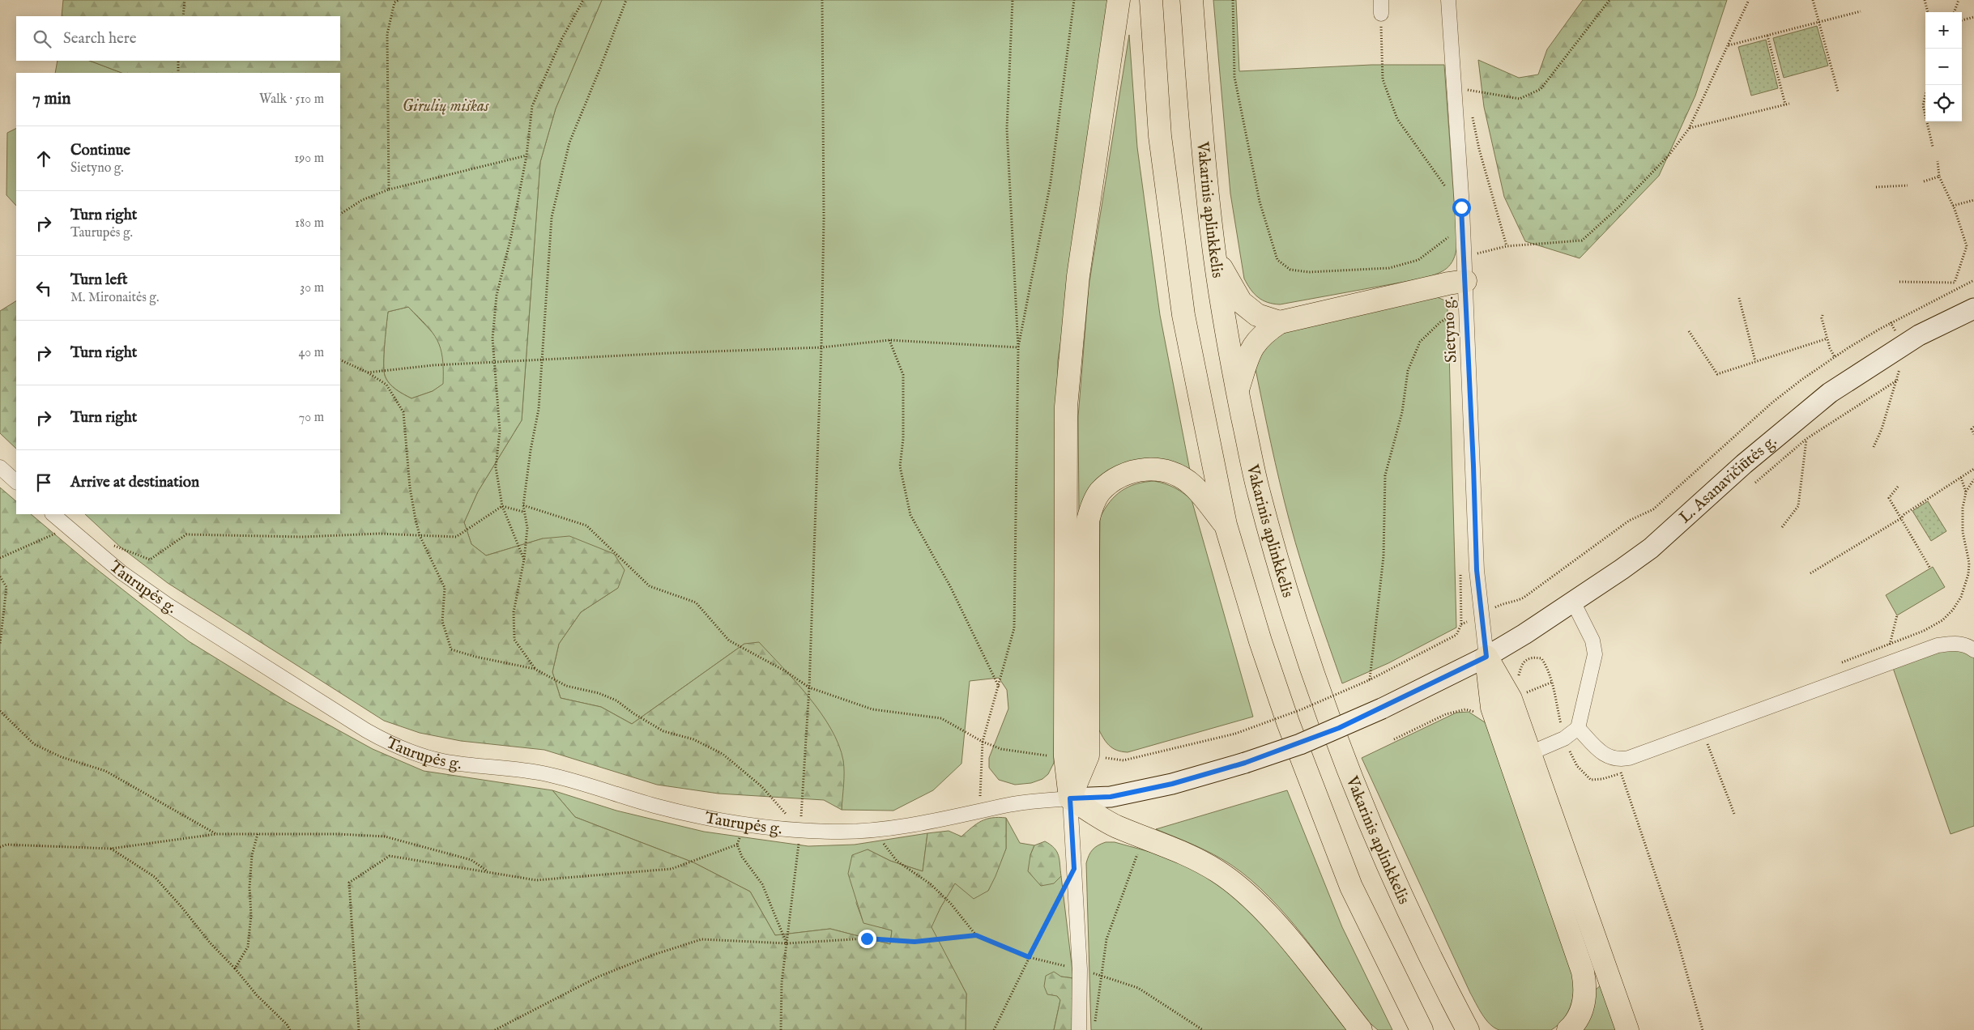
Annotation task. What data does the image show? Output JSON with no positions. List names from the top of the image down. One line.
{"streets":{"highway":["Vakarinis aplinkkelis"],"main road":["L. Asanavičiūtės g.","Taurupės g."],"street":["Sietyno g."]},"crossings":[["Sietyno g.","L. Asanavičiūtės g."],["Sietyno g.","Taurupės g."],["L. Asanavičiūtės g.","Taurupės g."]],"parks":["Girulių miškas"],"page":{"map_buttons":["+","−"],"search":"Search here","heading":["7 min","Walk · 510 m"],"list":[["Continue","Sietyno g.","190 m"],["Turn right","Taurupės g.","180 m"],["Turn left","M. Mironaitės g.","30 m"],["Turn right","40 m"],["Turn right","70 m"],"Arrive at destination"]}}
